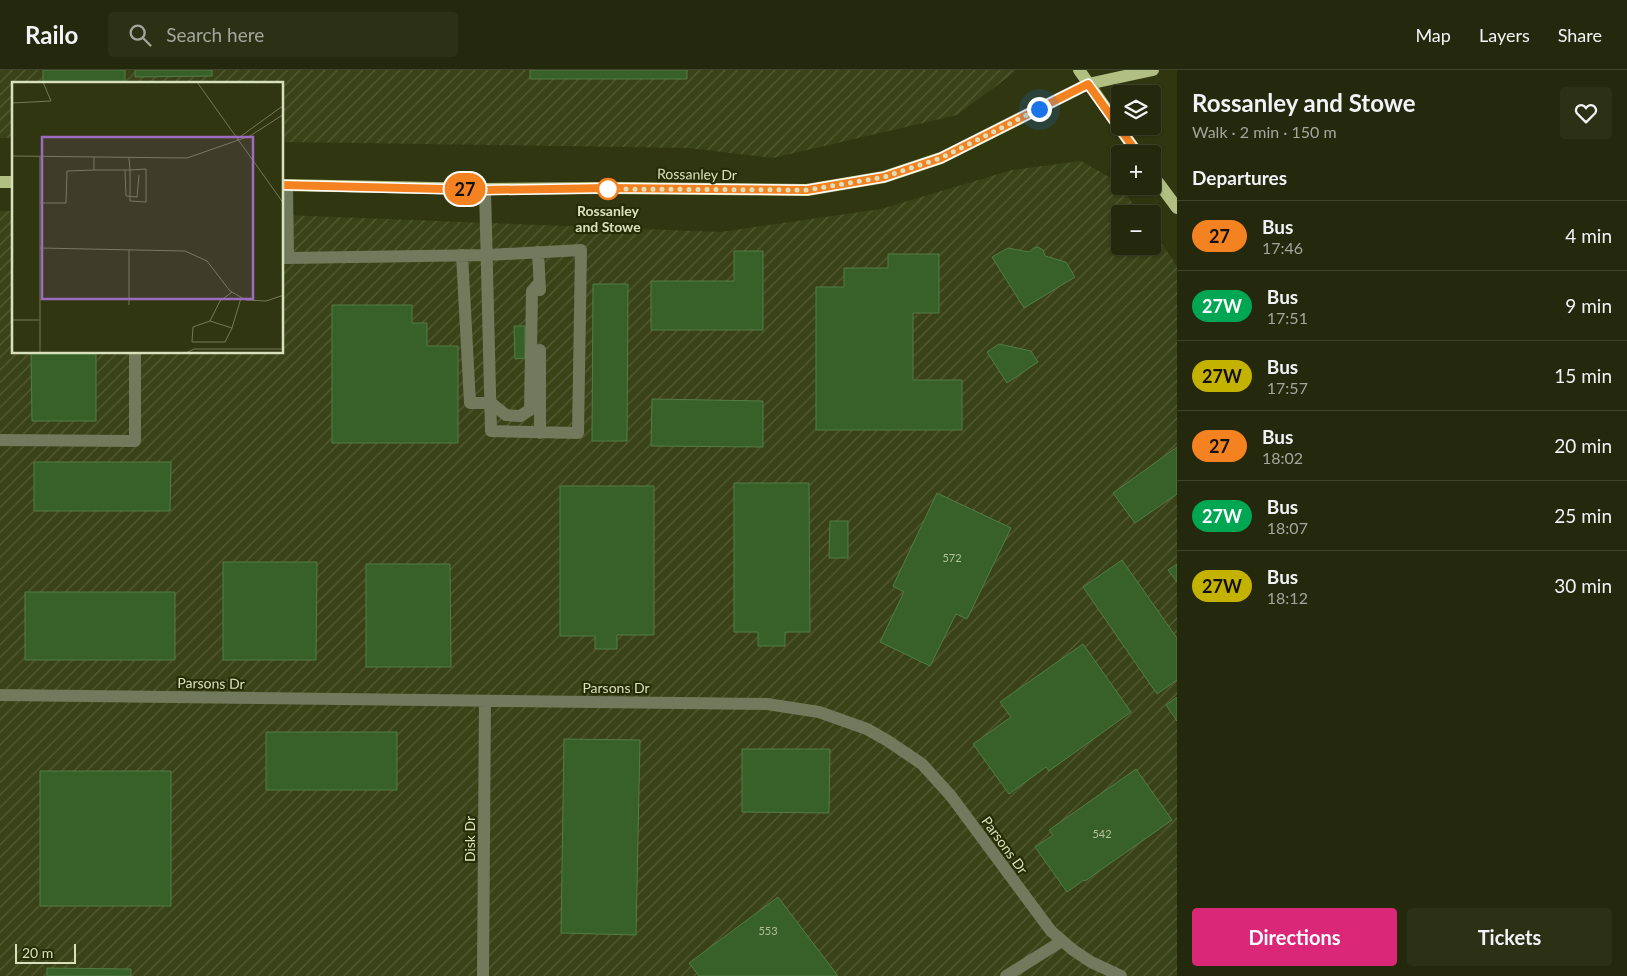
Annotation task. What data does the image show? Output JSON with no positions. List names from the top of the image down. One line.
{"streets":{"main road":["Rossanley Dr"],"street":["Parsons Dr","Disk Dr"]},"crossings":[["Parsons Dr","Disk Dr"]],"places":["Rossanley and Stowe"],"lines":["bus line 27"],"house_numbers":["572","542","553"],"scale_bar":"20 m","page":{"header":"Railo","search":"Search here","nav":["Map","Layers","Share"],"on_map":"27","heading":[["Rossanley and Stowe","Walk · 2 min · 150 m"],"Departures"],"map_buttons":["+","−"],"list":[{"mark":"27","name":"Bus","note":"17:46","value":"4 min"},{"mark":"27W","name":"Bus","note":"17:51","value":"9 min"},{"mark":"27W","name":"Bus","note":"17:57","value":"15 min"},{"mark":"27","name":"Bus","note":"18:02","value":"20 min"},{"mark":"27W","name":"Bus","note":"18:07","value":"25 min"},{"mark":"27W","name":"Bus","note":"18:12","value":"30 min"}],"buttons":["Directions","Tickets"],"scale":"20 m"}}
